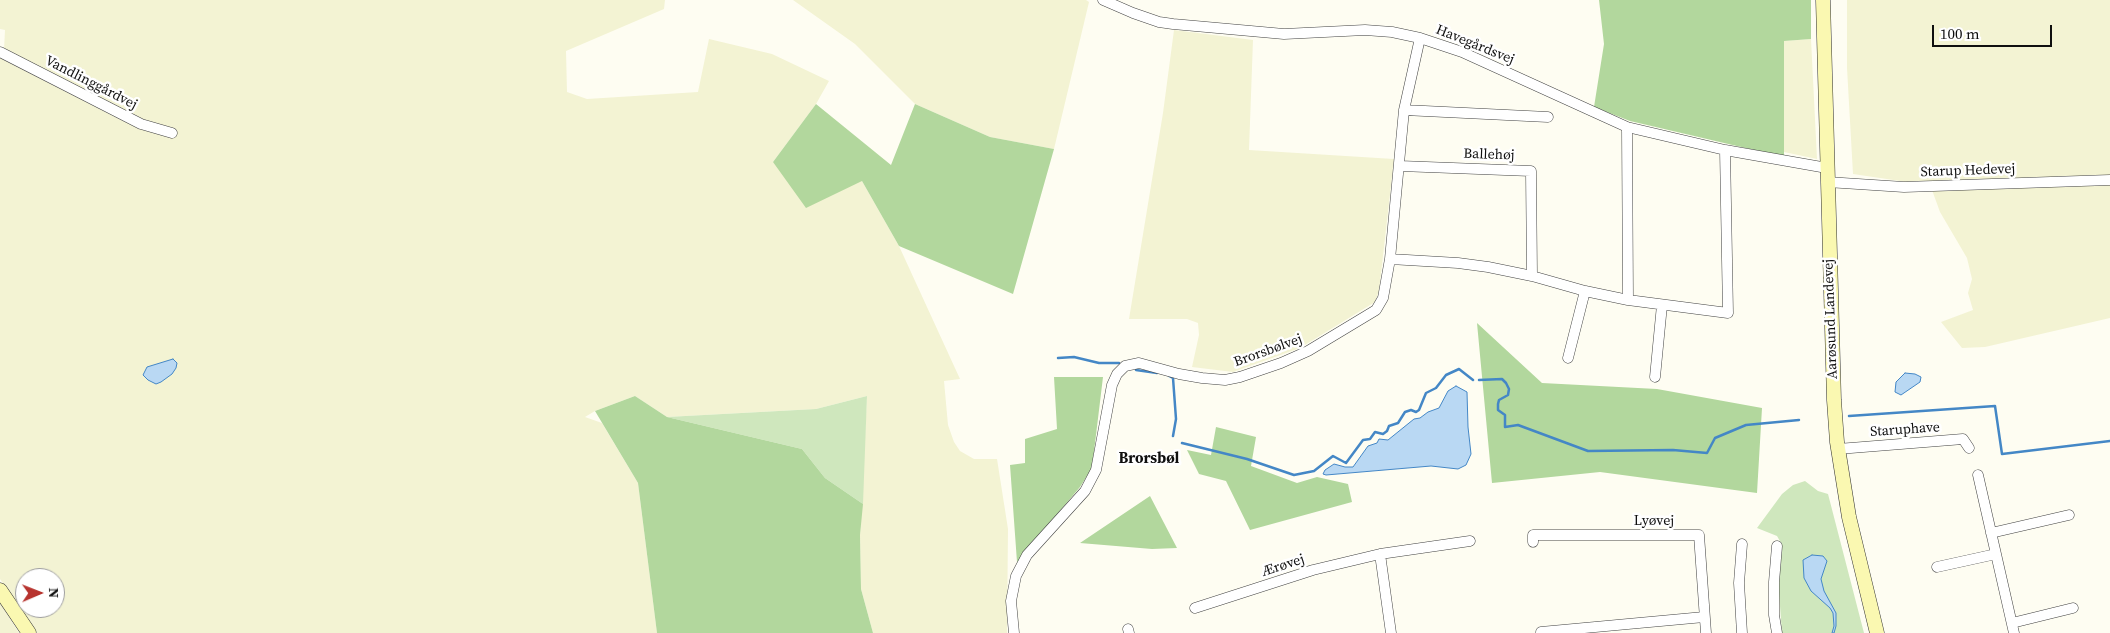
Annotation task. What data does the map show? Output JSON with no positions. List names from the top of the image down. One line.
{"streets":{"street":["Havegårdsvej","Vandlinggårdvej","Ballehøj","Starup Hedevej","Aarøsund Landevej","Brorsbølvej","Staruphave","Lyøvej","Ærøvej"]},"crossings":[["Havegårdsvej","Aarøsund Landevej"],["Havegårdsvej","Brorsbølvej"],["Ballehøj","Brorsbølvej"],["Starup Hedevej","Aarøsund Landevej"],["Aarøsund Landevej","Staruphave"]],"districts":["Brorsbøl"],"scale_bar":"100 m","north":"right"}
